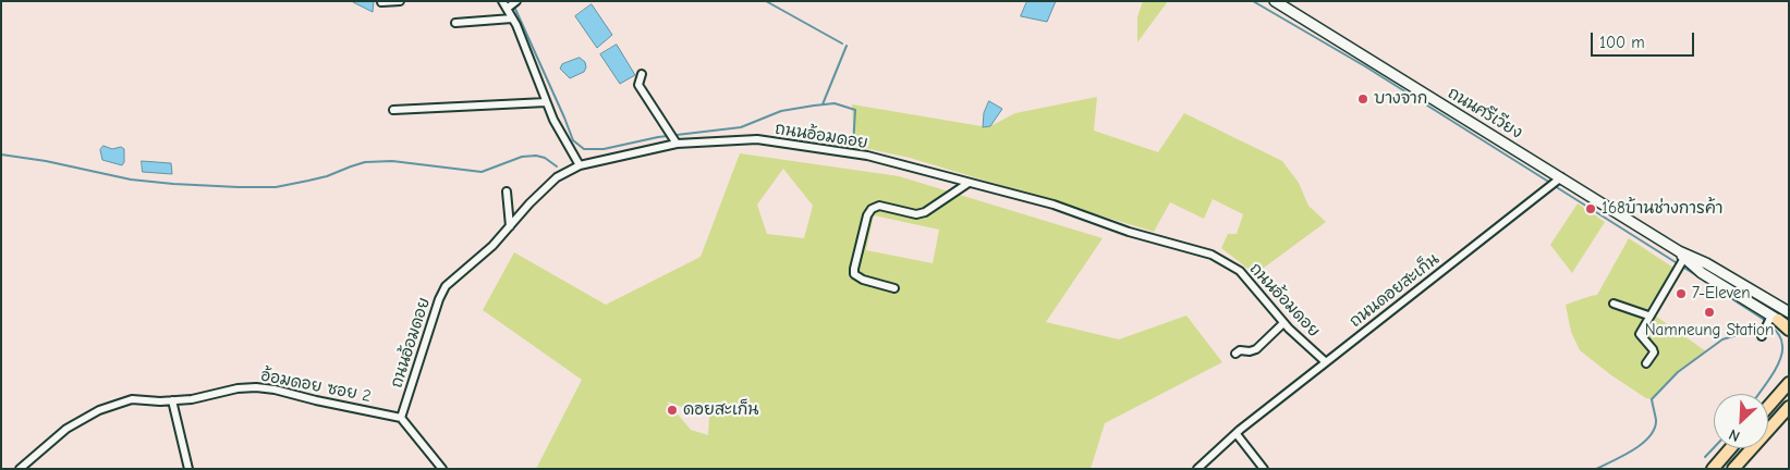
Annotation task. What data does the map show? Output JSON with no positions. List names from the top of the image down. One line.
{"streets":{"main road":["ถนนศรีเวียง"],"street":["ถนนอ้อมดอย","ถนนดอยสะเก็น","อ้อมดอย ซอย 2"]},"crossings":[["ถนนศรีเวียง","ถนนดอยสะเก็น"],["ถนนอ้อมดอย","ถนนดอยสะเก็น"],["ถนนอ้อมดอย","อ้อมดอย ซอย 2"]],"places":["บางจาก","168บ้านช่างการค้า","7-Eleven","Namneung Station","ดอยสะเก็น"],"scale_bar":"100 m","north":"bottom left"}
